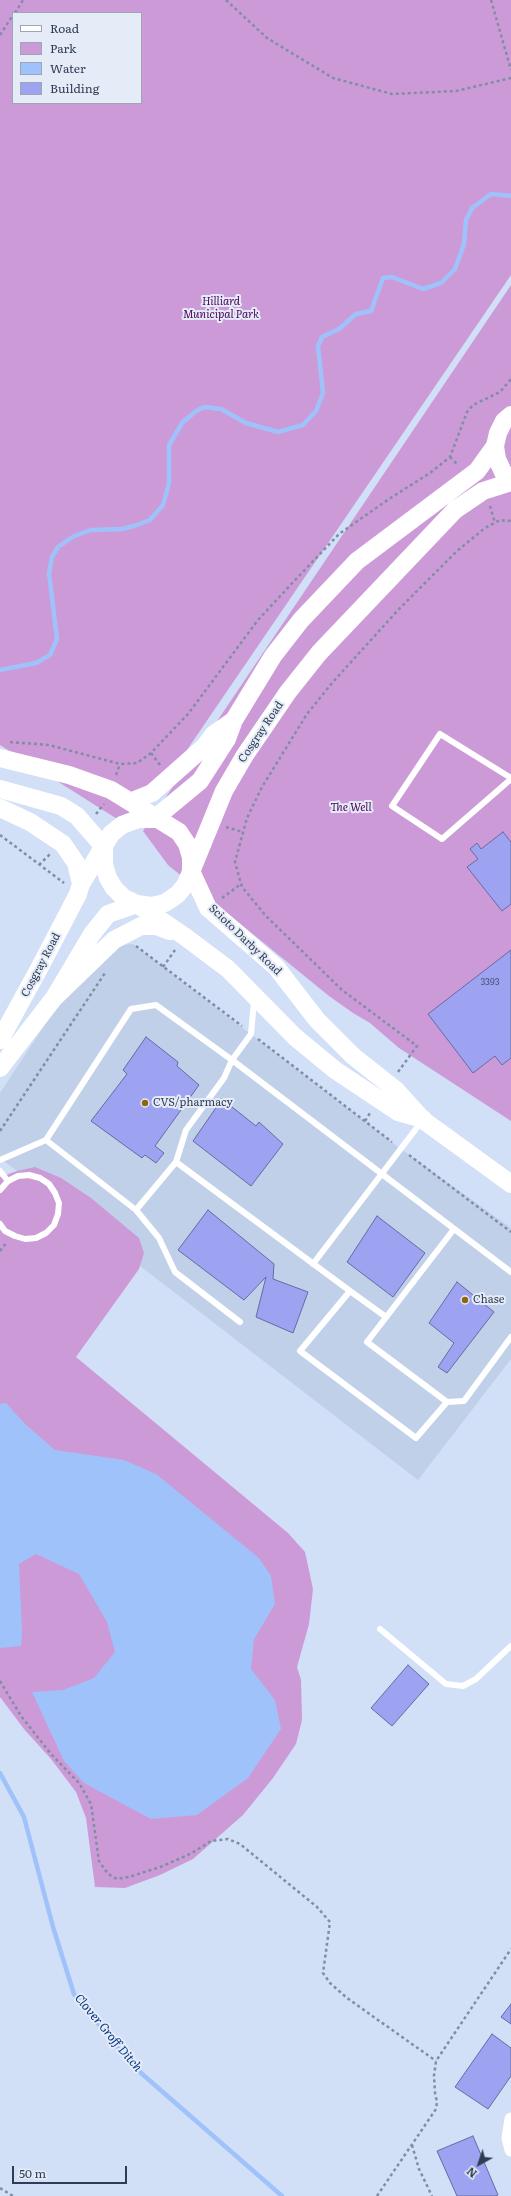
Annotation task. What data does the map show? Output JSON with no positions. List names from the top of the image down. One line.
{"streets":{"main road":["Cosgray Road","Scioto Darby Road"]},"crossings":[["Cosgray Road","Scioto Darby Road"]],"water":["Clover Groff Ditch"],"parks":["Hilliard Municipal Park","The Well"],"places":["CVS/pharmacy","Chase"],"house_numbers":["3393"],"legend":["Road","Park","Water","Building"],"scale_bar":"50 m","north":"bottom left"}
